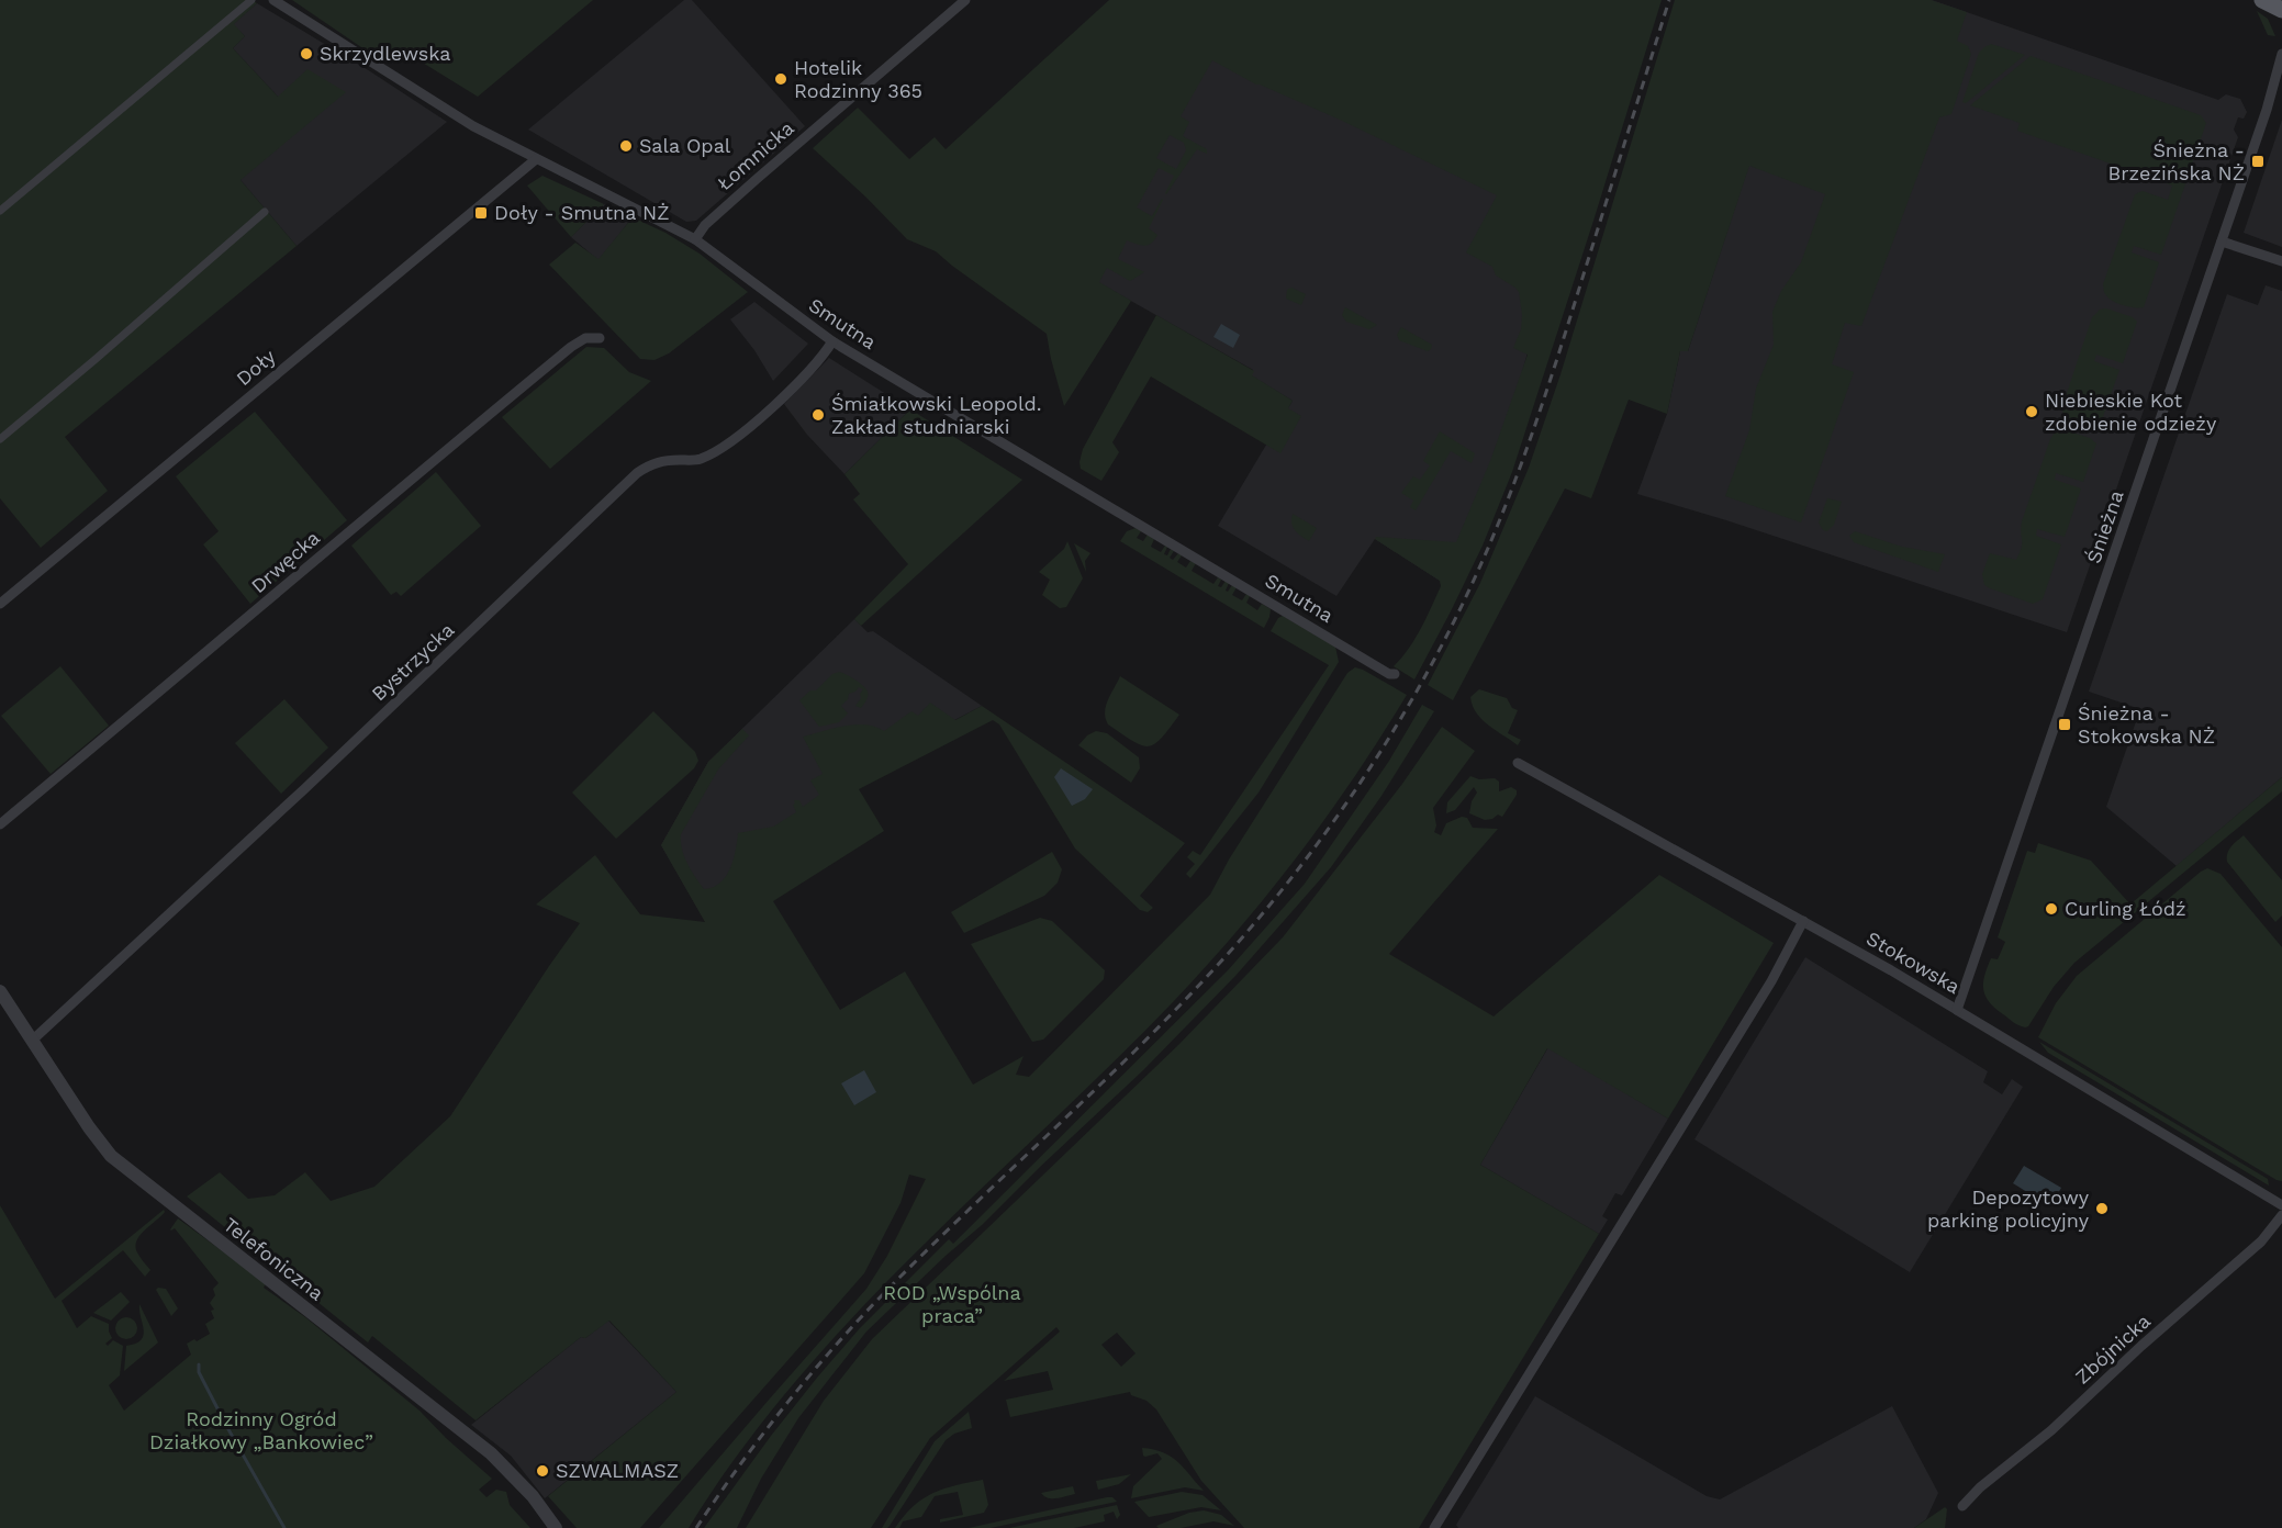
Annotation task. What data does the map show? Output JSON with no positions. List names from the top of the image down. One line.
{"streets":{"street":["Łomnicka","Smutna","Doły","Śnieżna","Drwęcka","Bystrzycka","Stokowska","Telefoniczna","Zbójnicka"]},"crossings":[["Łomnicka","Smutna"],["Smutna","Doły"],["Smutna","Bystrzycka"],["Śnieżna","Stokowska"],["Bystrzycka","Telefoniczna"]],"parks":["ROD „Wspólna praca”","Rodzinny Ogród Działkowy „Bankowiec”"],"places":{"other":["Skrzydlewska","Hotelik Rodzinny 365","Sala Opal","Niebieskie Kot zdobienie odzieży","Śmiałkowski Leopold. Zakład studniarski","Curling Łódź","Depozytowy parking policyjny","SZWALMASZ"],"transit":["Śnieżna - Brzezińska NŻ","Doły - Smutna NŻ","Śnieżna - Stokowska NŻ"]}}
